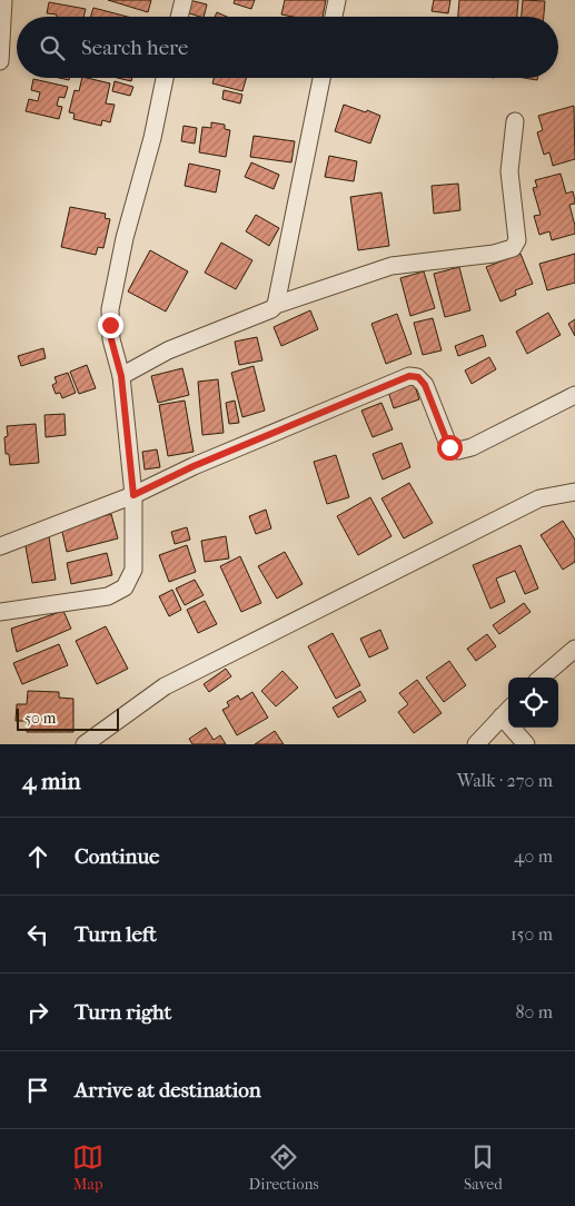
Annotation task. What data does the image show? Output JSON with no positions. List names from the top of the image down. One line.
{"scale_bar":"50 m","page":{"search":"Search here","scale":"50 m","heading":["4 min","Walk · 270 m"],"list":[["Continue","40 m"],["Turn left","150 m"],["Turn right","80 m"],"Arrive at destination"],"nav":["Map","Directions","Saved"]}}
